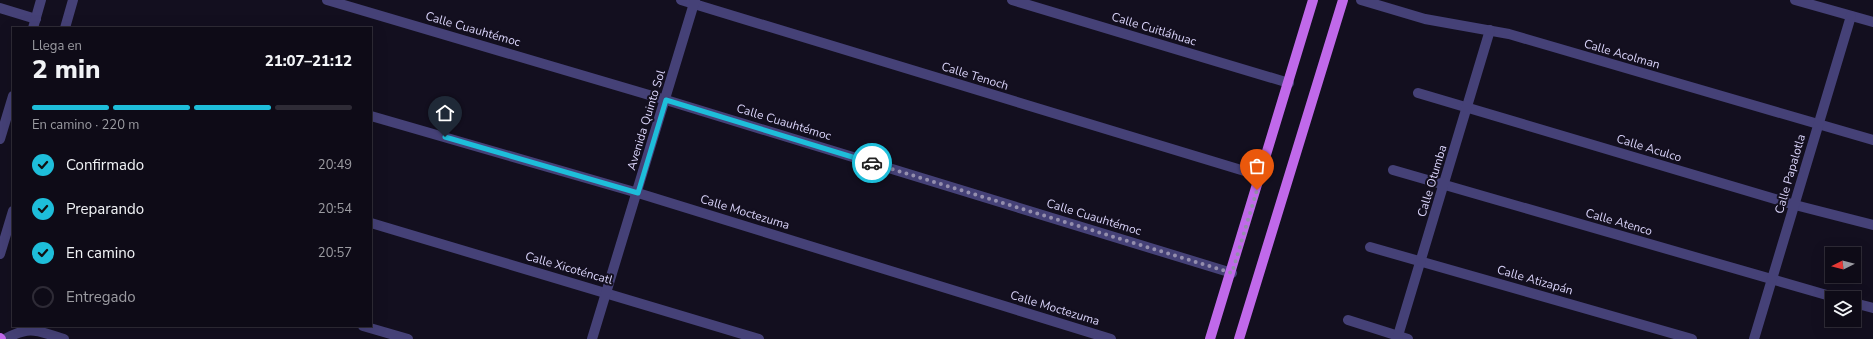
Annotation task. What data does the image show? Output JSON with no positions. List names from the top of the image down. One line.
{"streets":{"street":["Calle Cuauhtémoc","Calle Cuitláhuac","Calle Acolman","Calle Tenoch","Avenida Quinto Sol","Calle Aculco","Calle Papalotla","Calle Otumba","Calle Moctezuma","Calle Atenco","Calle Xicoténcatl","Calle Atizapán"]},"crossings":[["Calle Cuauhtémoc","Avenida Quinto Sol"],["Calle Acolman","Calle Papalotla"],["Calle Acolman","Calle Otumba"],["Calle Tenoch","Avenida Quinto Sol"],["Avenida Quinto Sol","Calle Moctezuma"],["Avenida Quinto Sol","Calle Xicoténcatl"],["Calle Aculco","Calle Papalotla"],["Calle Aculco","Calle Otumba"],["Calle Papalotla","Calle Atenco"],["Calle Otumba","Calle Atenco"],["Calle Otumba","Calle Atizapán"]],"north":"left","page":{"heading":["2 min","Llega en","21:07–21:12"],"bar":"En camino · 220 m","list":[["Confirmado","20:49"],["Preparando","20:54"],["En camino","20:57"],"Entregado"]}}
